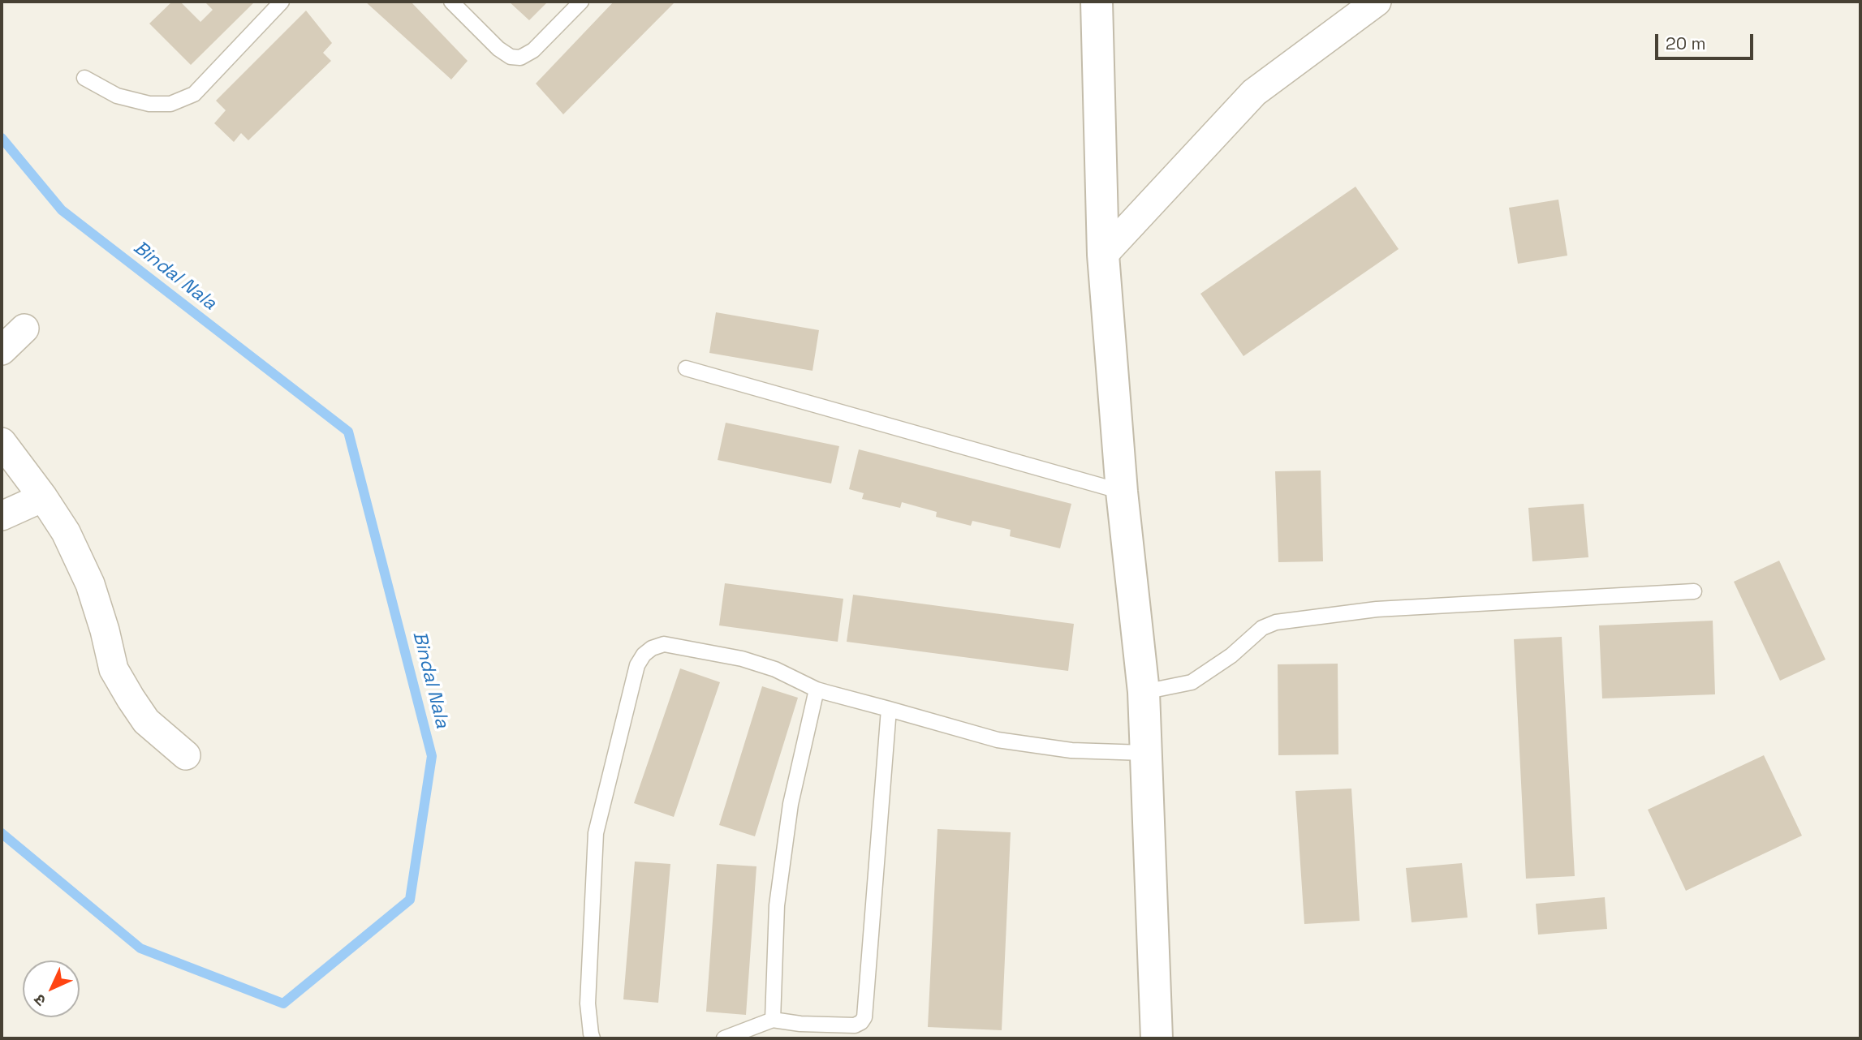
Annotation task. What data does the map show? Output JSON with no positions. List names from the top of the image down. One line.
{"water":["Bindal Nala"],"scale_bar":"20 m","north":"bottom left"}
